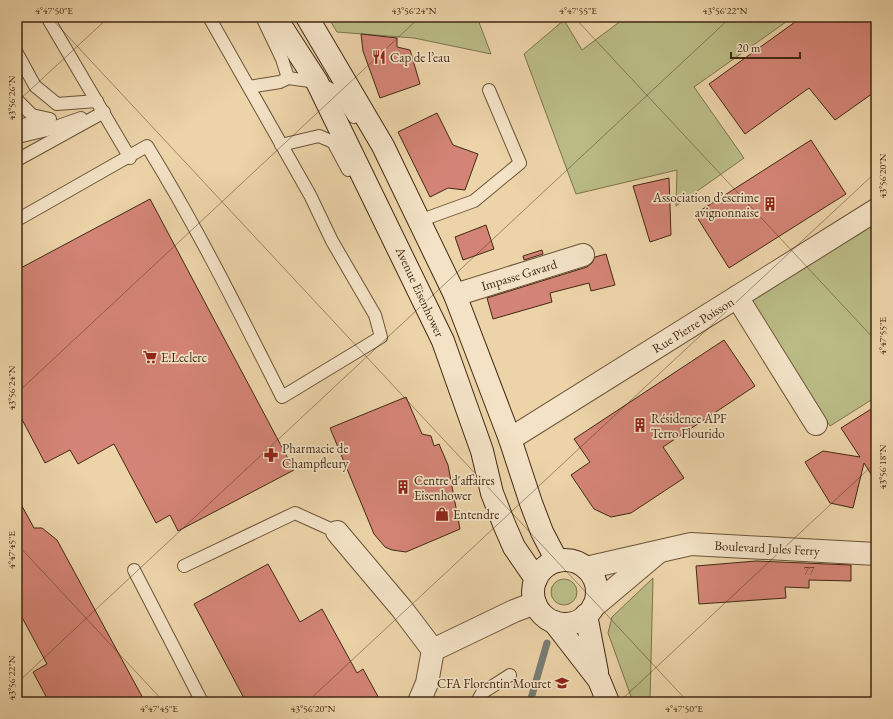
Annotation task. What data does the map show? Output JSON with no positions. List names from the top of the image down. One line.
{"streets":{"main road":["Impasse Gavard","Avenue Eisenhower","Rue Pierre Poisson","Boulevard Jules Ferry"]},"crossings":[["Avenue Eisenhower","Boulevard Jules Ferry"]],"places":{"restaurant":["Cap de l’eau"],"building":["Association d’escrime avignonnaise","Résidence APF Terro Flourido","Centre d'affaires Eisenhower"],"supermarket":["E.Leclerc"],"pharmacy":["Pharmacie de Champfleury"],"shop":["Entendre"],"school or university":["CFA Florentin Mouret"]},"house_numbers":["77"],"scale_bar":"20 m","coordinates":["4°47'50\"E","43°56'24\"N","4°47'55\"E","43°56'22\"N","43°56'26\"N","43°56'20\"N","43°56'18\"N","4°47'45\"E"]}
